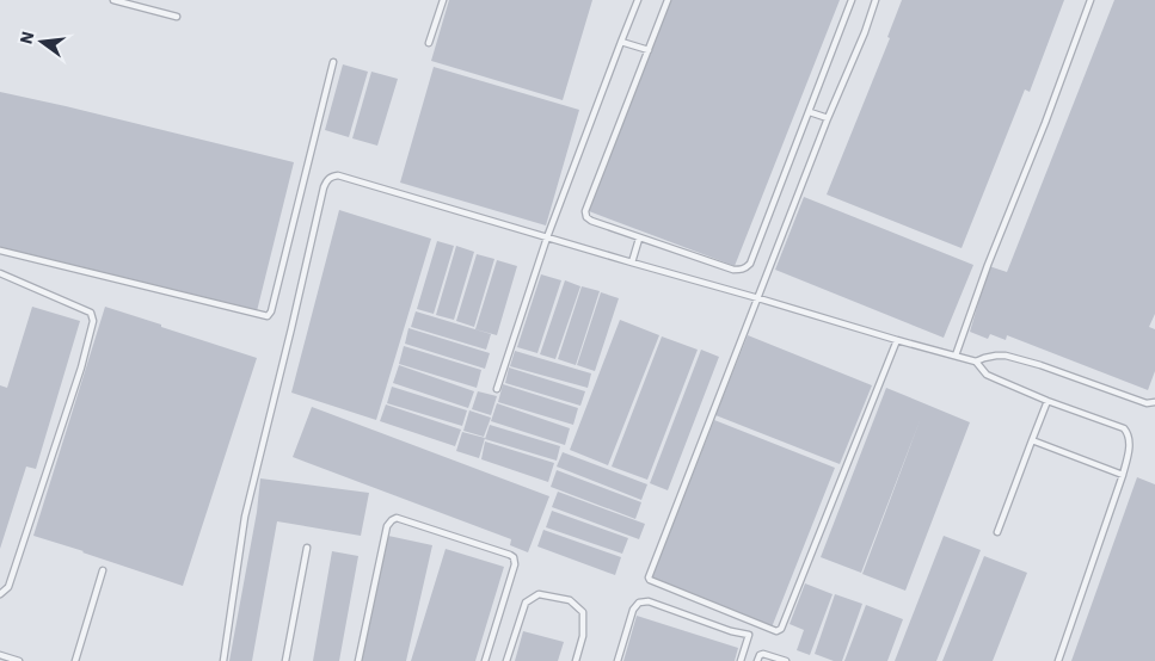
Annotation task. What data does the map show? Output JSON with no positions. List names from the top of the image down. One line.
{"north":"left"}
